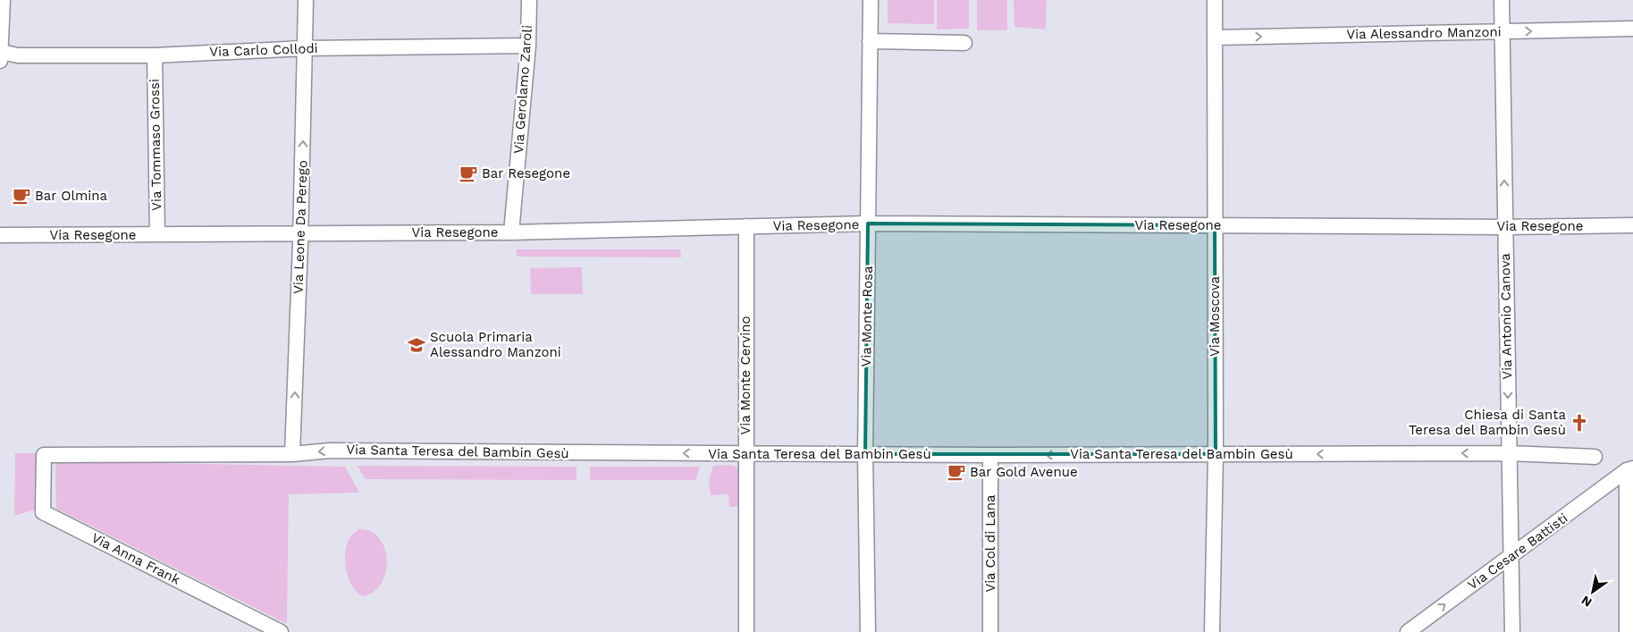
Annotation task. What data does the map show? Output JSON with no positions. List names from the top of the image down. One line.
{"streets":{"street":["Via Alessandro Manzoni","Via Carlo Collodi","Via Gerolamo Zaroli","Via Tommaso Grossi","Via Resegone","Via Leone Da Perego","Via Monte Rosa","Via Moscova","Via Antonio Canova","Via Monte Cervino","Via Santa Teresa del Bambin Gesù","Via Col di Lana","Via Cesare Battisti","Via Anna Frank"]},"crossings":[["Via Alessandro Manzoni","Via Moscova"],["Via Alessandro Manzoni","Via Antonio Canova"],["Via Carlo Collodi","Via Gerolamo Zaroli"],["Via Carlo Collodi","Via Tommaso Grossi"],["Via Carlo Collodi","Via Leone Da Perego"],["Via Gerolamo Zaroli","Via Resegone"],["Via Tommaso Grossi","Via Resegone"],["Via Resegone","Via Leone Da Perego"],["Via Resegone","Via Monte Rosa"],["Via Resegone","Via Moscova"],["Via Resegone","Via Antonio Canova"],["Via Resegone","Via Monte Cervino"],["Via Leone Da Perego","Via Santa Teresa del Bambin Gesù"],["Via Monte Rosa","Via Santa Teresa del Bambin Gesù"],["Via Moscova","Via Santa Teresa del Bambin Gesù"],["Via Antonio Canova","Via Santa Teresa del Bambin Gesù"],["Via Antonio Canova","Via Cesare Battisti"],["Via Monte Cervino","Via Santa Teresa del Bambin Gesù"],["Via Santa Teresa del Bambin Gesù","Via Col di Lana"],["Via Santa Teresa del Bambin Gesù","Via Anna Frank"]],"one_way":["Via Alessandro Manzoni","Via Leone Da Perego","Via Santa Teresa del Bambin Gesù","Via Cesare Battisti"],"places":{"cafe":["Bar Resegone","Bar Olmina","Bar Gold Avenue"],"school or university":["Scuola Primaria Alessandro Manzoni"],"church":["Chiesa di Santa Teresa del Bambin Gesù"]},"north":"bottom left"}
